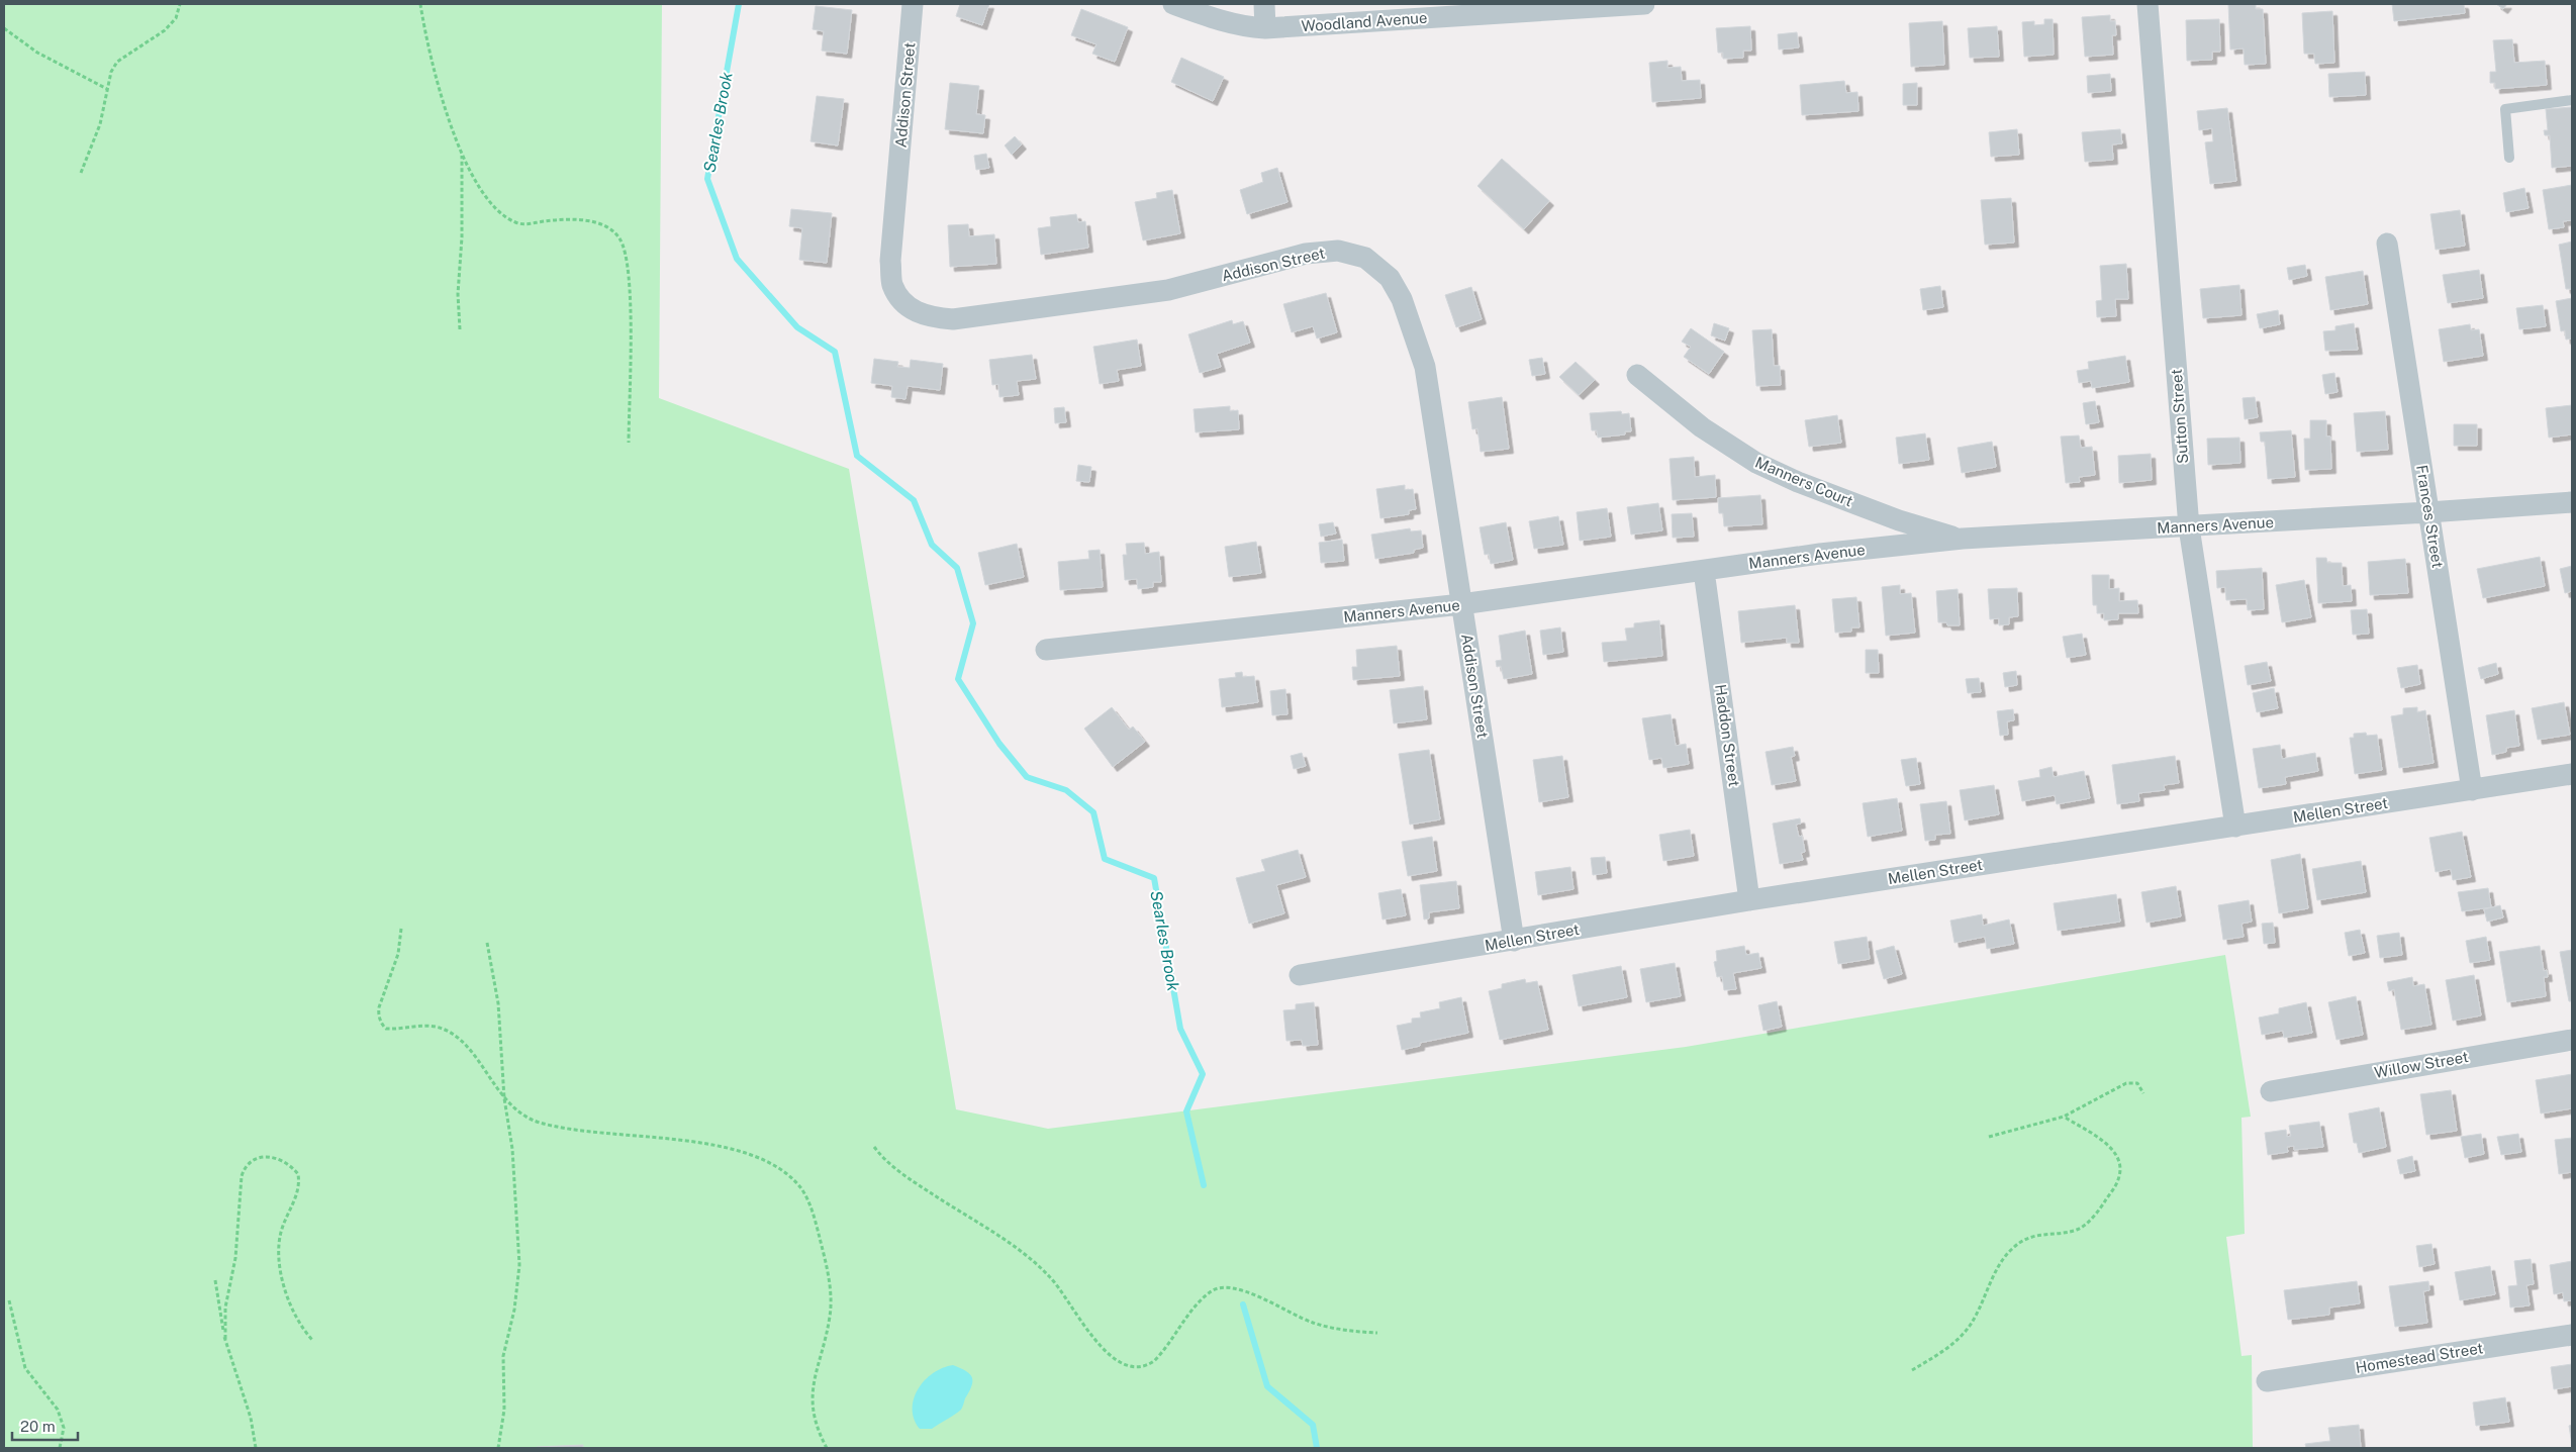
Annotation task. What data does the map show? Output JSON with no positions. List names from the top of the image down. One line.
{"streets":{"street":["Woodland Avenue","Addison Street","Sutton Street","Manners Court","Frances Street","Manners Avenue","Haddon Street","Mellen Street","Willow Street","Homestead Street"]},"crossings":[["Addison Street","Manners Avenue"],["Addison Street","Mellen Street"],["Sutton Street","Manners Avenue"],["Sutton Street","Mellen Street"],["Manners Court","Manners Avenue"],["Frances Street","Manners Avenue"],["Frances Street","Mellen Street"],["Manners Avenue","Haddon Street"],["Haddon Street","Mellen Street"]],"water":["Searles Brook"],"scale_bar":"20 m"}
